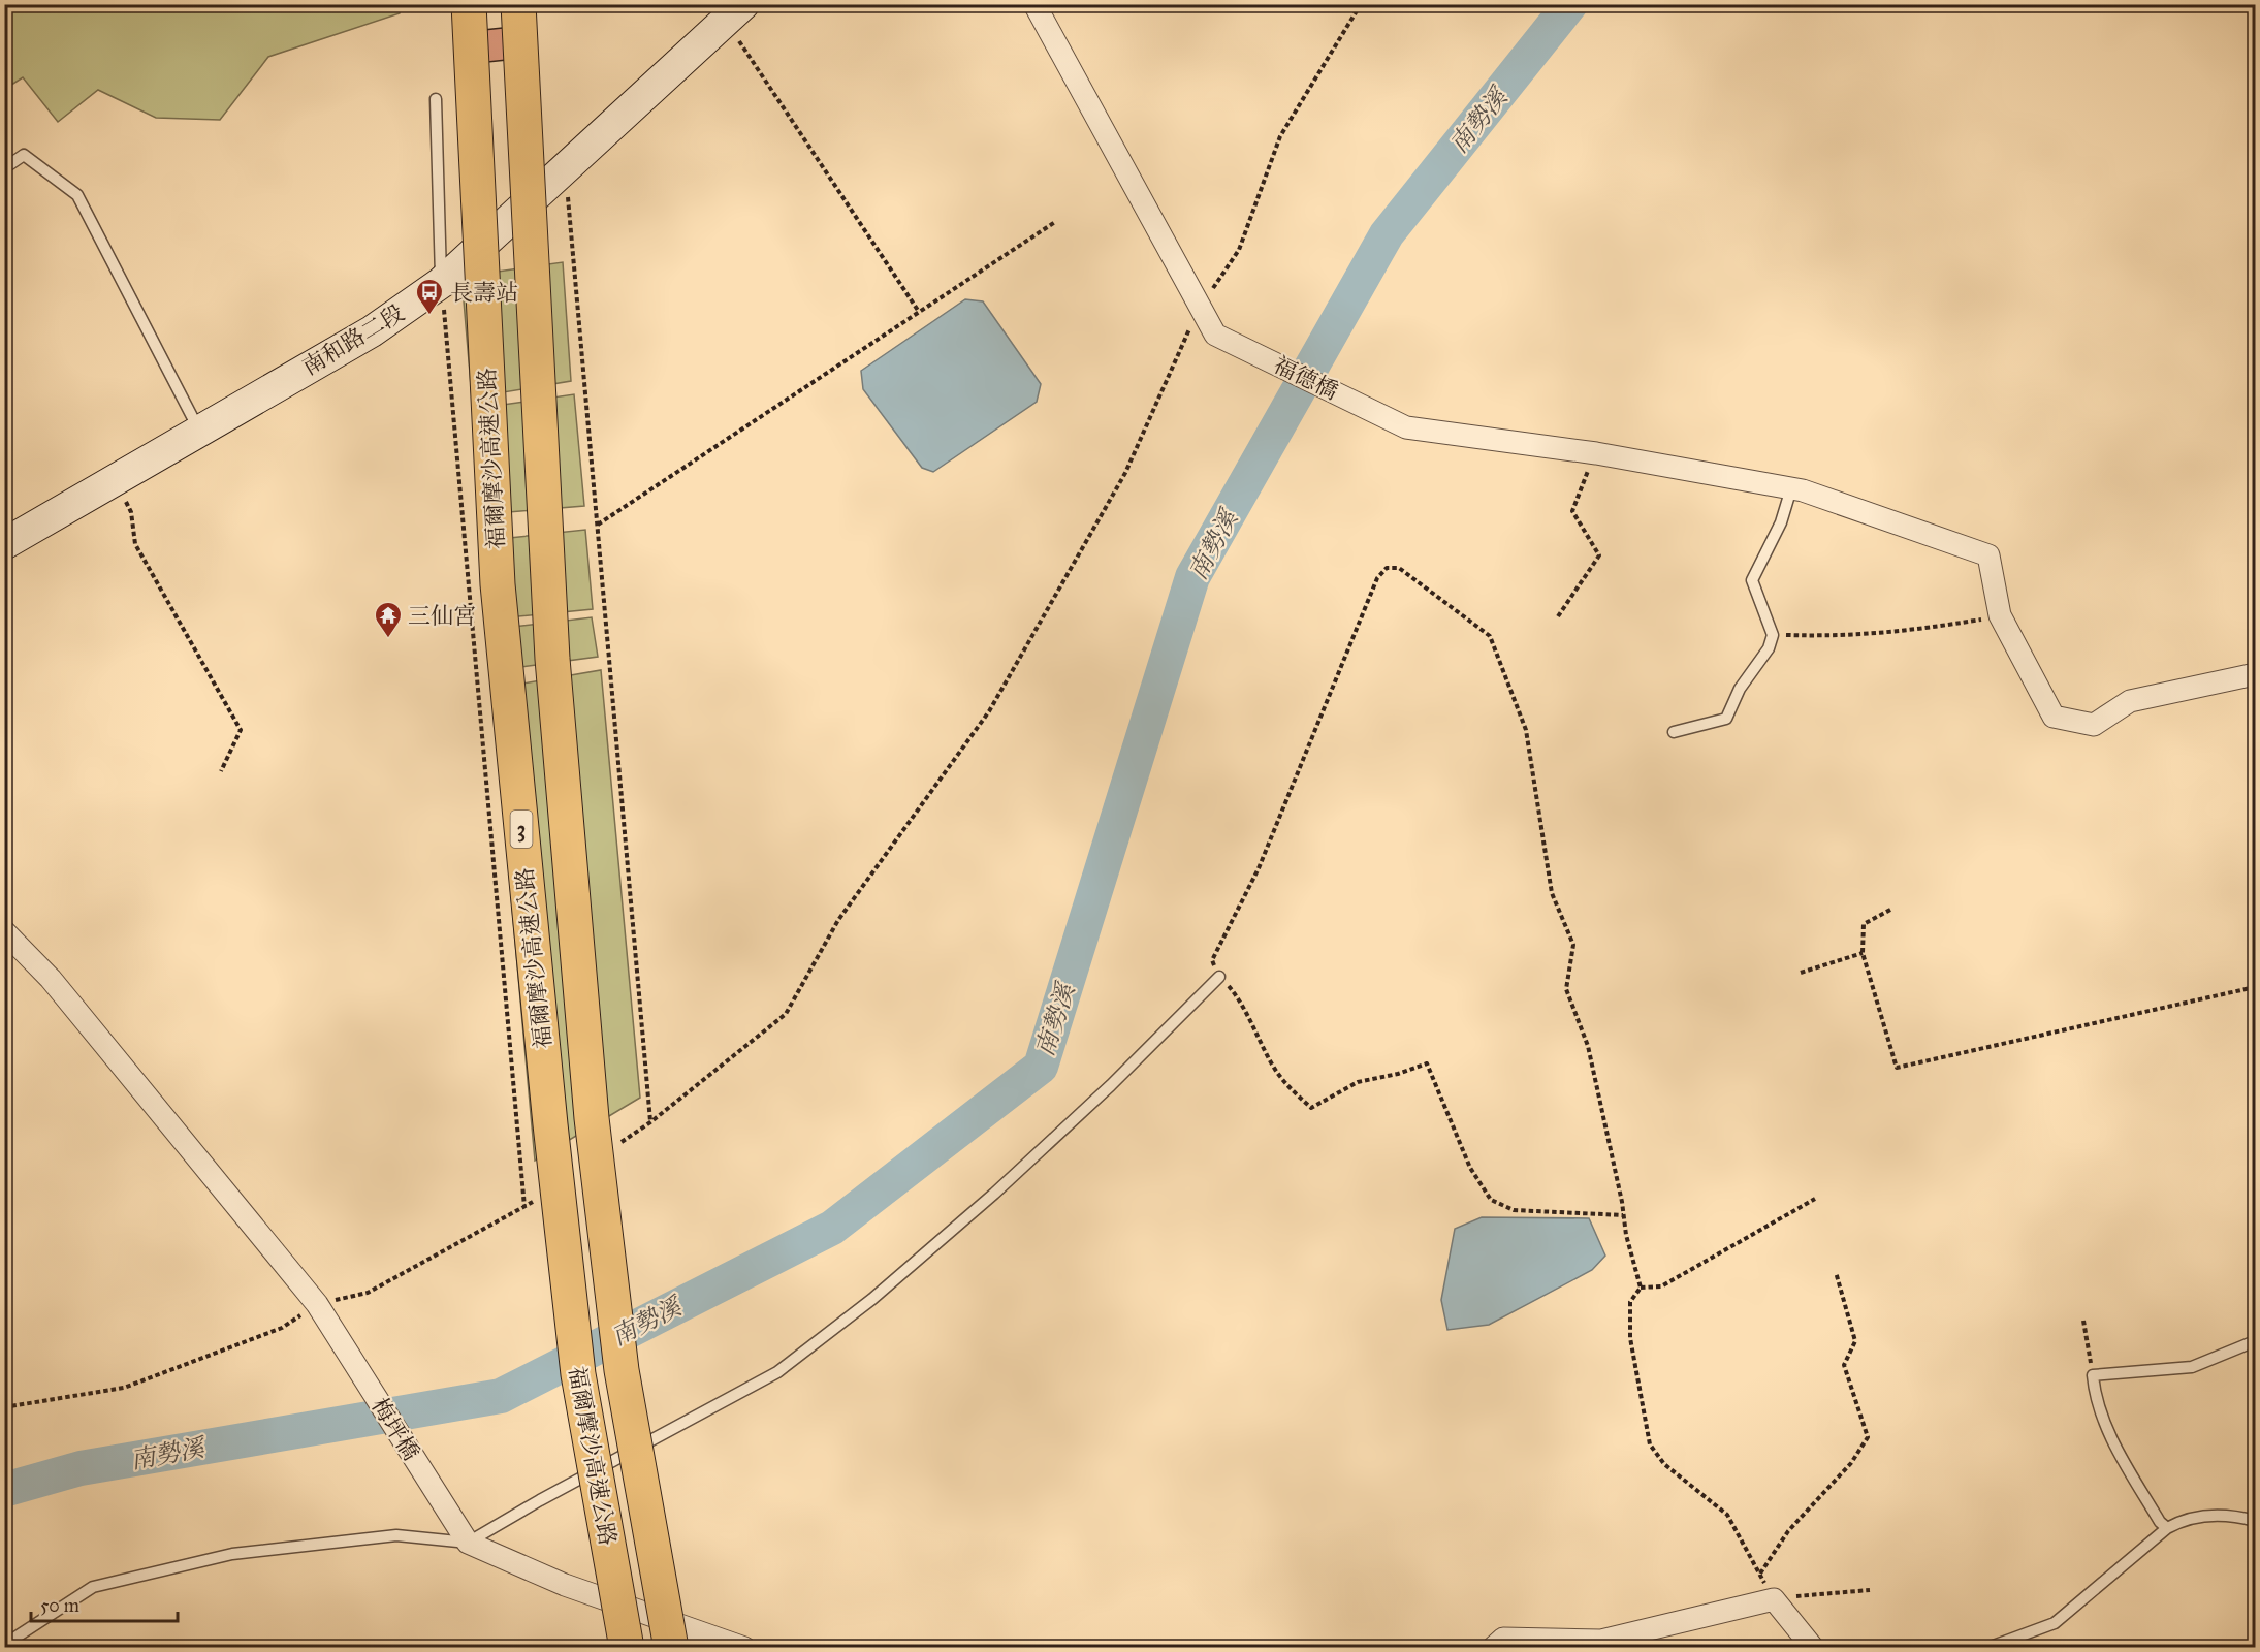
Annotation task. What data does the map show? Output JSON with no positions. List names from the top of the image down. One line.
{"streets":{"highway":["福爾摩沙高速公路","3"],"main road":["南和路二段"],"street":["福德橋","梅坪橋"]},"water":["南勢溪"],"places":{"bus stop":["長壽站"],"temple":["三仙宮"]},"scale_bar":"50 m"}
